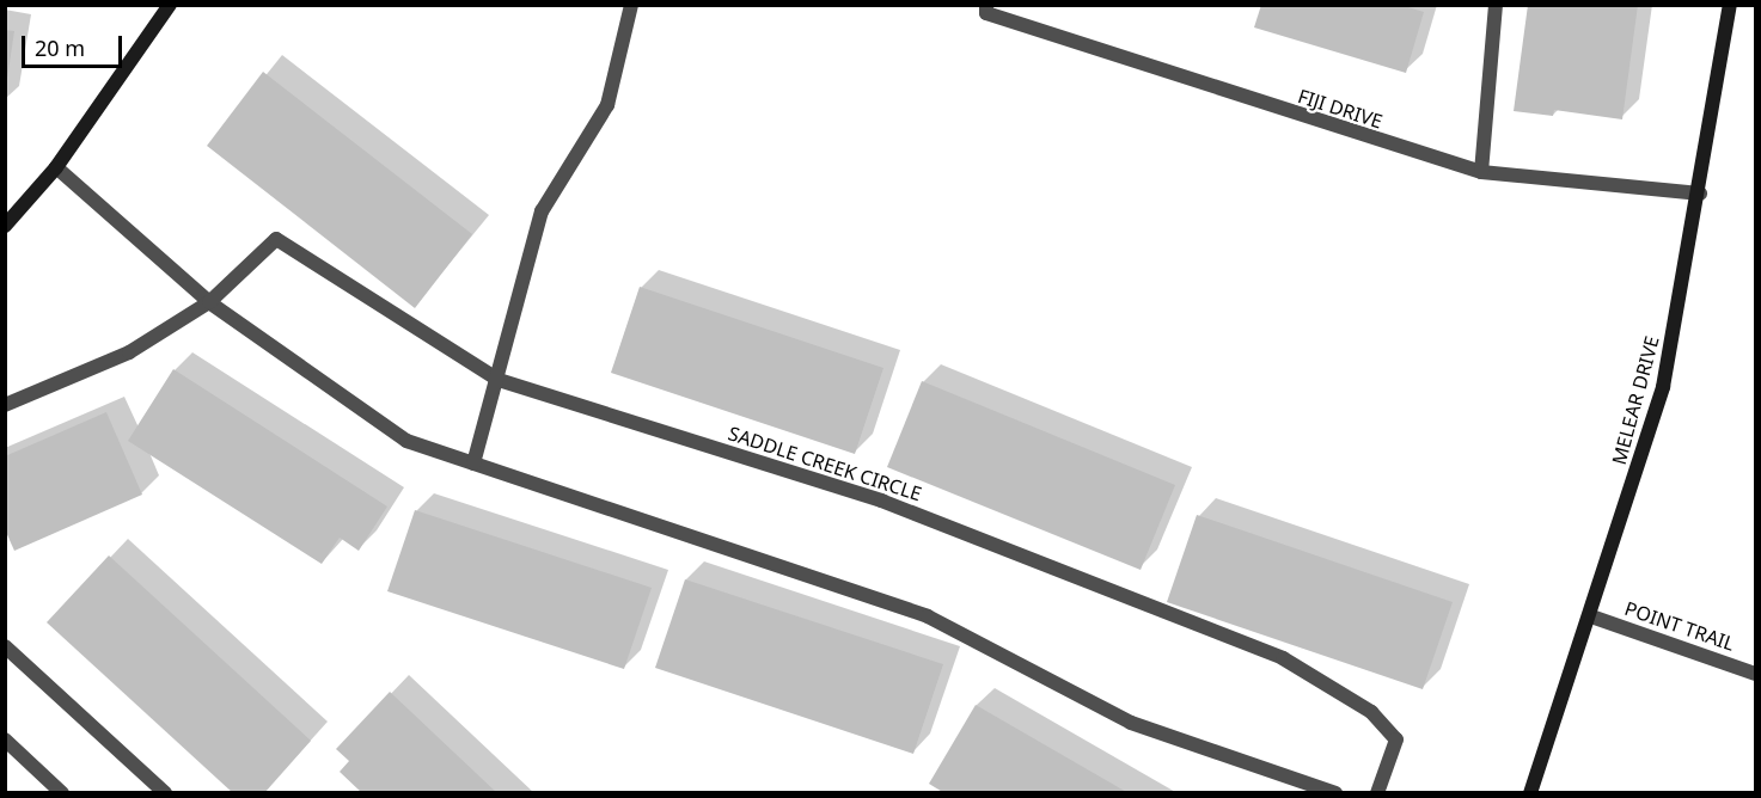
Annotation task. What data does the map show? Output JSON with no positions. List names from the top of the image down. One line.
{"streets":{"street":["MELEAR DRIVE"],"lane":["FIJI DRIVE","SADDLE CREEK CIRCLE","POINT TRAIL"]},"crossings":[["FIJI DRIVE","MELEAR DRIVE"],["MELEAR DRIVE","POINT TRAIL"]],"scale_bar":"20 m"}
